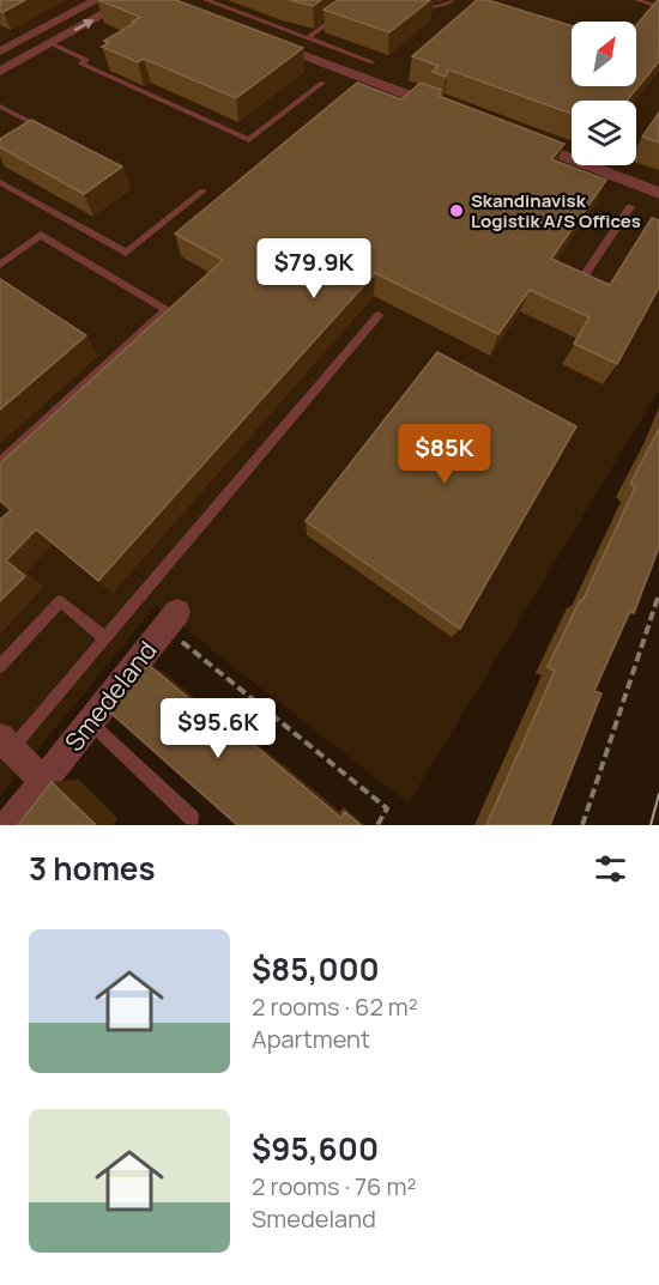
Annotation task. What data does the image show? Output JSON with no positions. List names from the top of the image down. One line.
{"streets":{"street":["Smedeland"]},"places":["Skandinavisk Logistik A/S Offices"],"north":"top right","page":{"price":["$79.9K","$85K","$95.6K"],"heading":"3 homes","list":[{"name":"$85,000","note":"2 rooms · 62 m² · Apartment"},{"name":"$95,600","note":"2 rooms · 76 m² · Smedeland"}]}}
